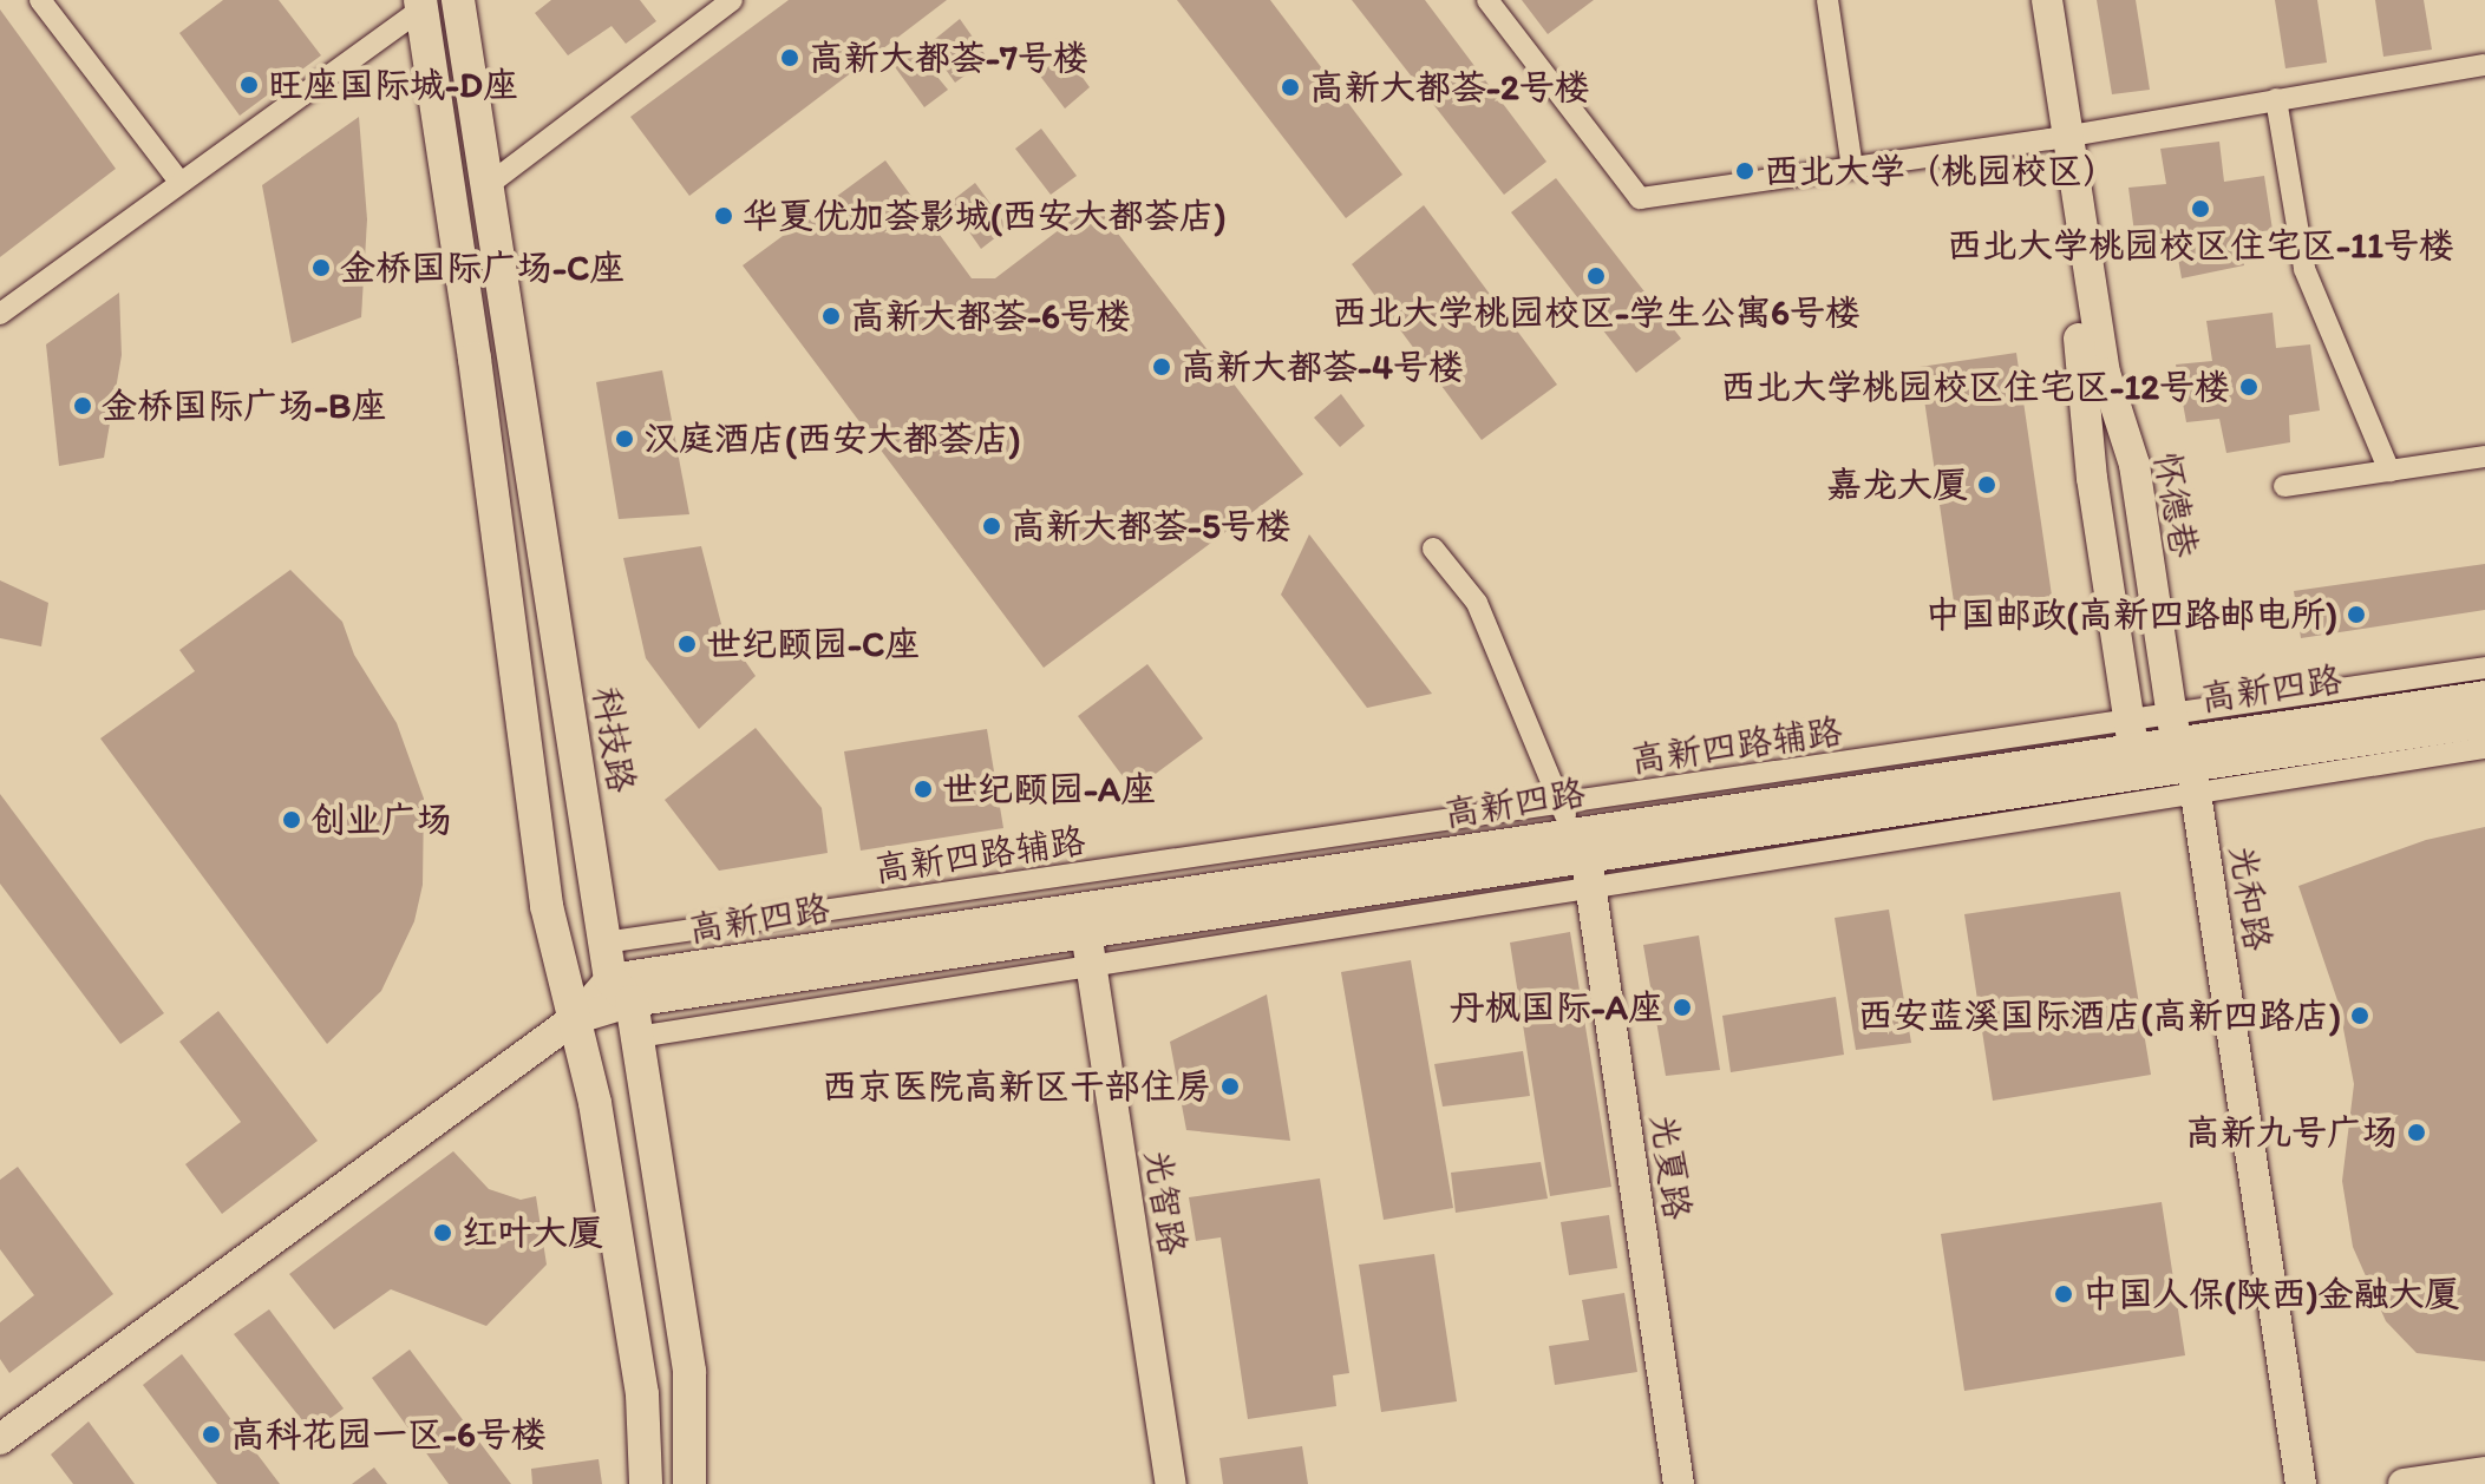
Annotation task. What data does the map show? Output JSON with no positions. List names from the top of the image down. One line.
{"streets":{"main road":["科技路"],"street":["怀德巷","高新四路","高新四路辅路","光和路","光夏路","光智路"]},"crossings":[["怀德巷","高新四路"],["怀德巷","光和路"],["高新四路","科技路"],["高新四路","高新四路辅路"],["高新四路","光和路"],["高新四路","光夏路"],["高新四路","光智路"],["科技路","高新四路辅路"],["高新四路辅路","光夏路"]],"places":["高新大都荟-7号楼","旺座国际城-D座","高新大都荟-2号楼","西北大学（桃园校区）","西北大学桃园校区住宅区-11号楼","华夏优加荟影城(西安大都荟店)","金桥国际广场-C座","西北大学桃园校区-学生公寓6号楼","高新大都荟-6号楼","高新大都荟-4号楼","西北大学桃园校区住宅区-12号楼","金桥国际广场-B座","汉庭酒店(西安大都荟店)","嘉龙大厦","高新大都荟-5号楼","中国邮政(高新四路邮电所)","世纪颐园-C座","世纪颐园-A座","创业广场","丹枫国际-A座","西安蓝溪国际酒店(高新四路店)","西京医院高新区干部住房","高新九号广场","红叶大厦","中国人保(陕西)金融大厦","高科花园一区-6号楼"]}
